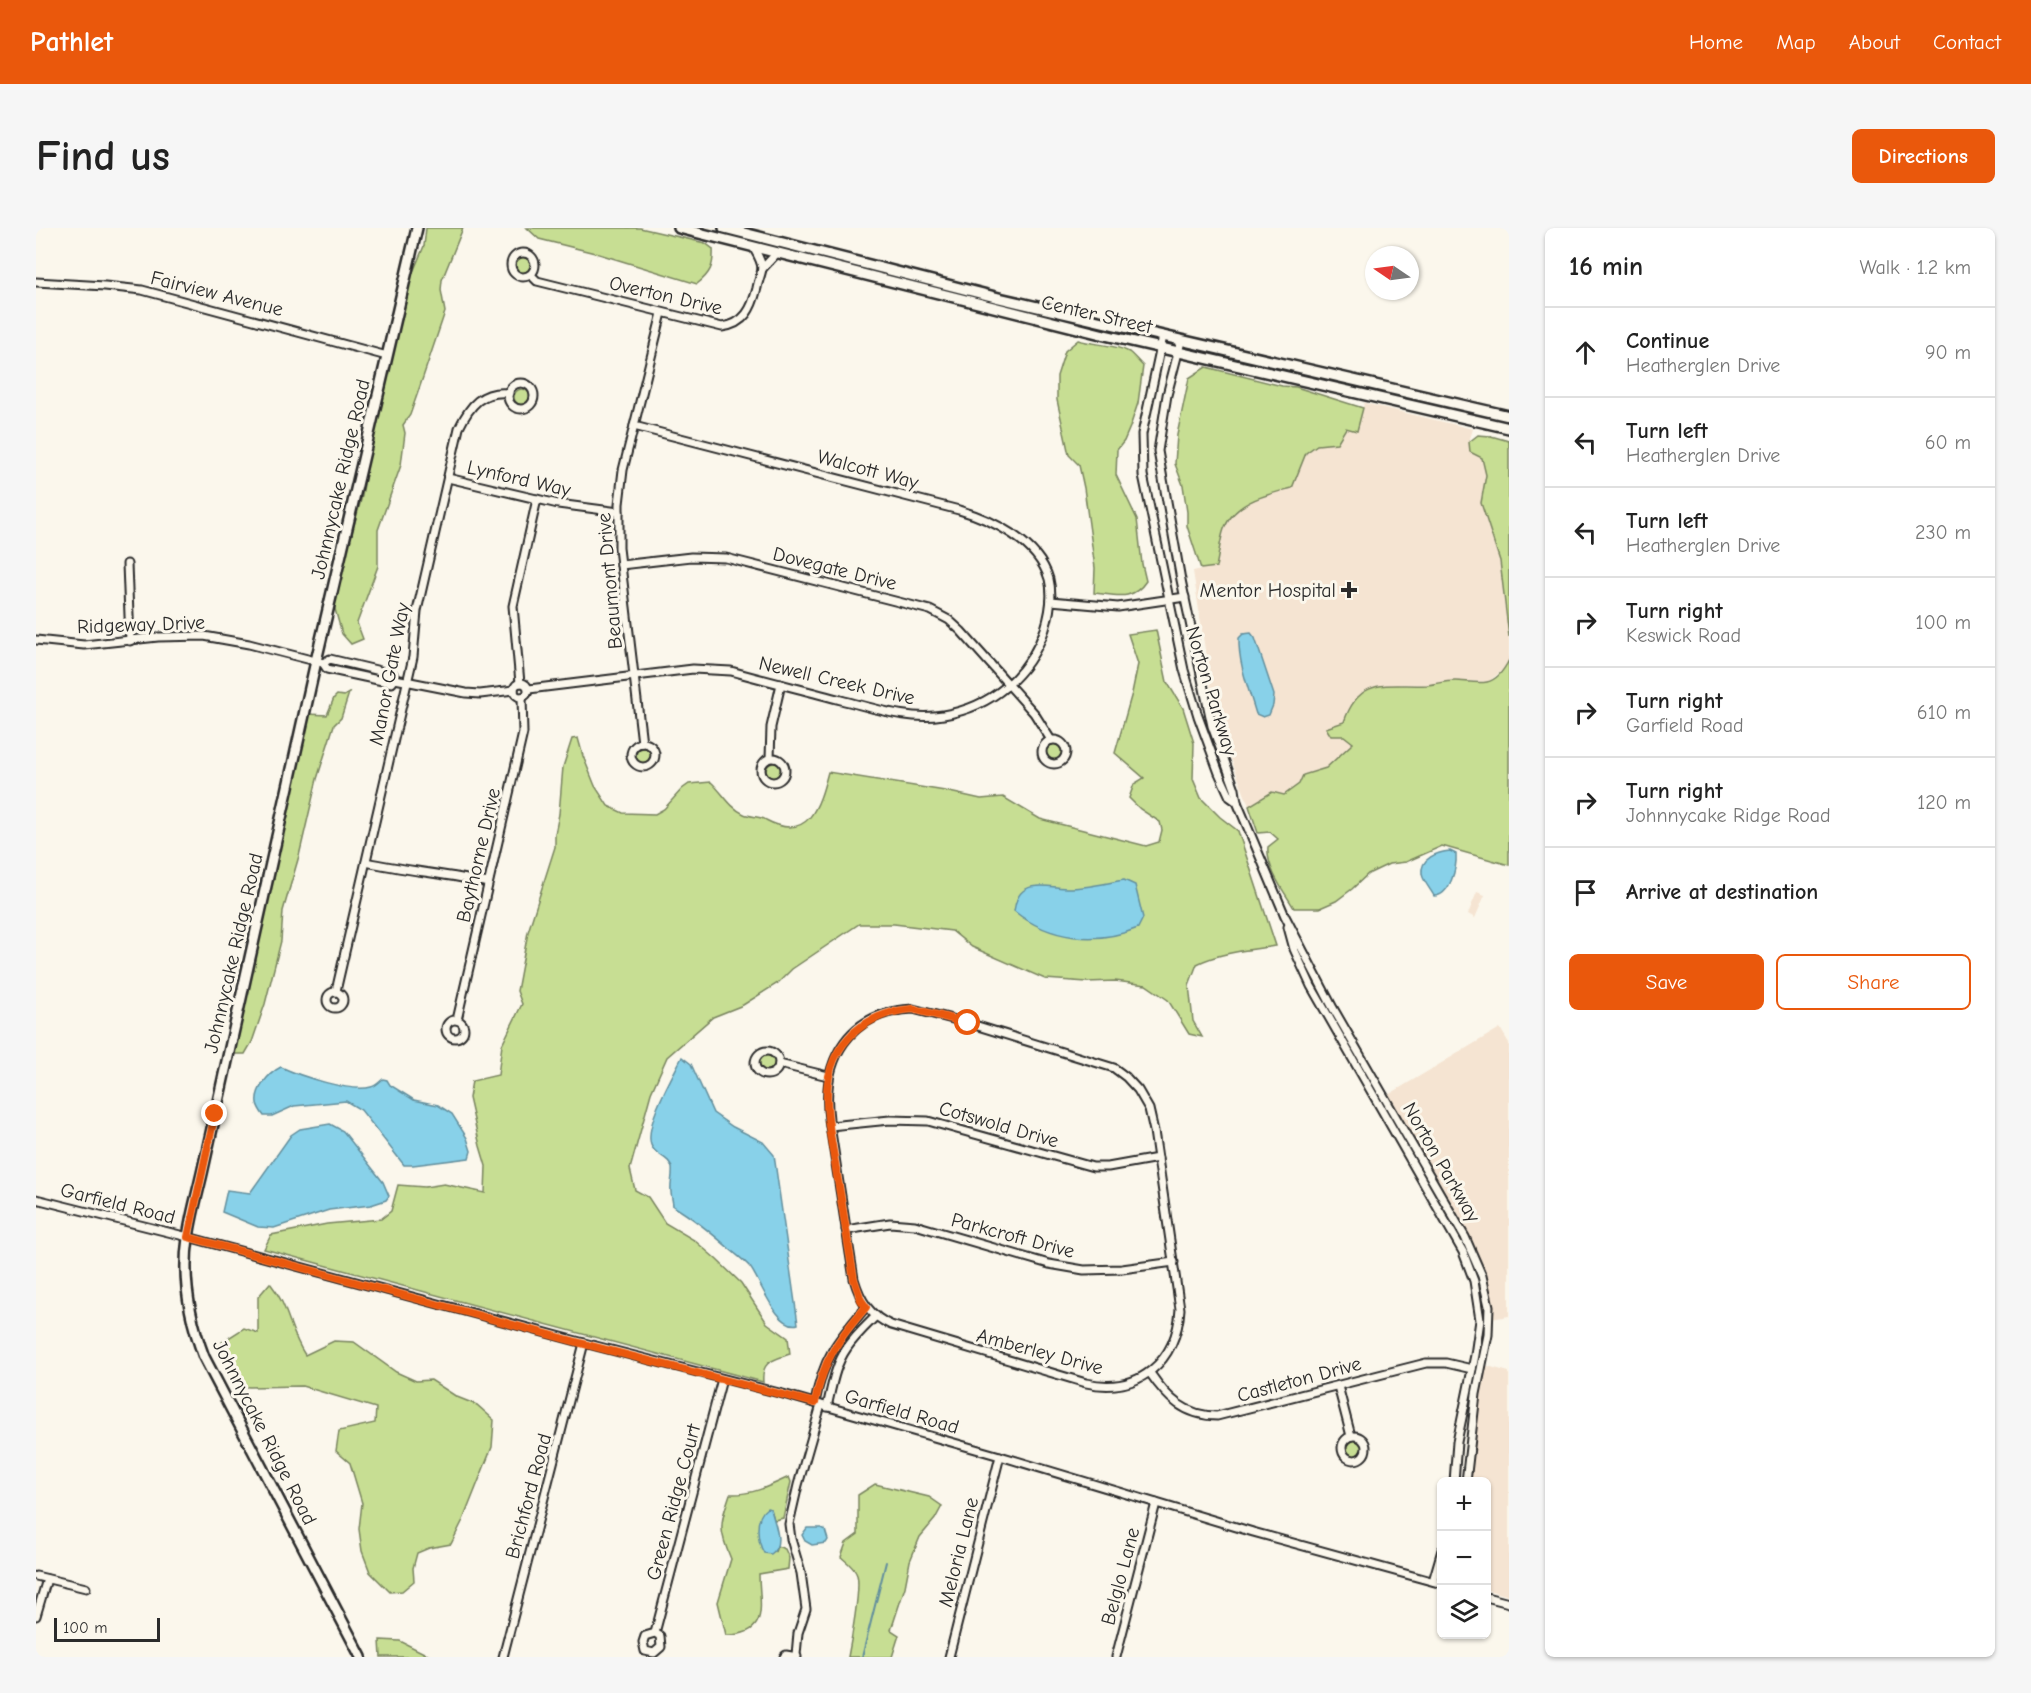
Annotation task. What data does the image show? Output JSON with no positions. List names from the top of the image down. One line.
{"streets":{"main road":["Center Street","Johnnycake Ridge Road"],"street":["Fairview Avenue","Overton Drive","Walcott Way","Lynford Way","Dovegate Drive","Beaumont Drive","Ridgeway Drive","Manor Gate Way","Newell Creek Drive","Norton Parkway","Baythorne Drive","Cotswold Drive","Garfield Road","Parkcroft Drive","Amberley Drive","Castleton Drive","Brichford Road","Green Ridge Court","Meloria Lane","Belglo Lane"]},"crossings":[["Fairview Avenue","Johnnycake Ridge Road"],["Overton Drive","Center Street"],["Overton Drive","Beaumont Drive"],["Center Street","Norton Parkway"],["Walcott Way","Beaumont Drive"],["Walcott Way","Newell Creek Drive"],["Lynford Way","Beaumont Drive"],["Lynford Way","Manor Gate Way"],["Johnnycake Ridge Road","Ridgeway Drive"],["Johnnycake Ridge Road","Garfield Road"],["Dovegate Drive","Beaumont Drive"],["Dovegate Drive","Newell Creek Drive"],["Beaumont Drive","Newell Creek Drive"],["Newell Creek Drive","Baythorne Drive"],["Norton Parkway","Castleton Drive"],["Cotswold Drive","Amberley Drive"],["Garfield Road","Brichford Road"],["Garfield Road","Green Ridge Court"],["Garfield Road","Meloria Lane"],["Garfield Road","Belglo Lane"],["Parkcroft Drive","Amberley Drive"],["Amberley Drive","Castleton Drive"]],"places":{"health":["Mentor Hospital"]},"scale_bar":"100 m","north":"left","page":{"header":"Pathlet","nav":["Home","Map","About","Contact"],"buttons":["Directions",["Save","Share"]],"title":"Find us","heading":["16 min","Walk · 1.2 km"],"list":[["Continue","Heatherglen Drive","90 m"],["Turn left","Heatherglen Drive","60 m"],["Turn left","Heatherglen Drive","230 m"],["Turn right","Keswick Road","100 m"],["Turn right","Garfield Road","610 m"],["Turn right","Johnnycake Ridge Road","120 m"],"Arrive at destination"],"map_buttons":["+","−"],"scale":"100 m"}}
